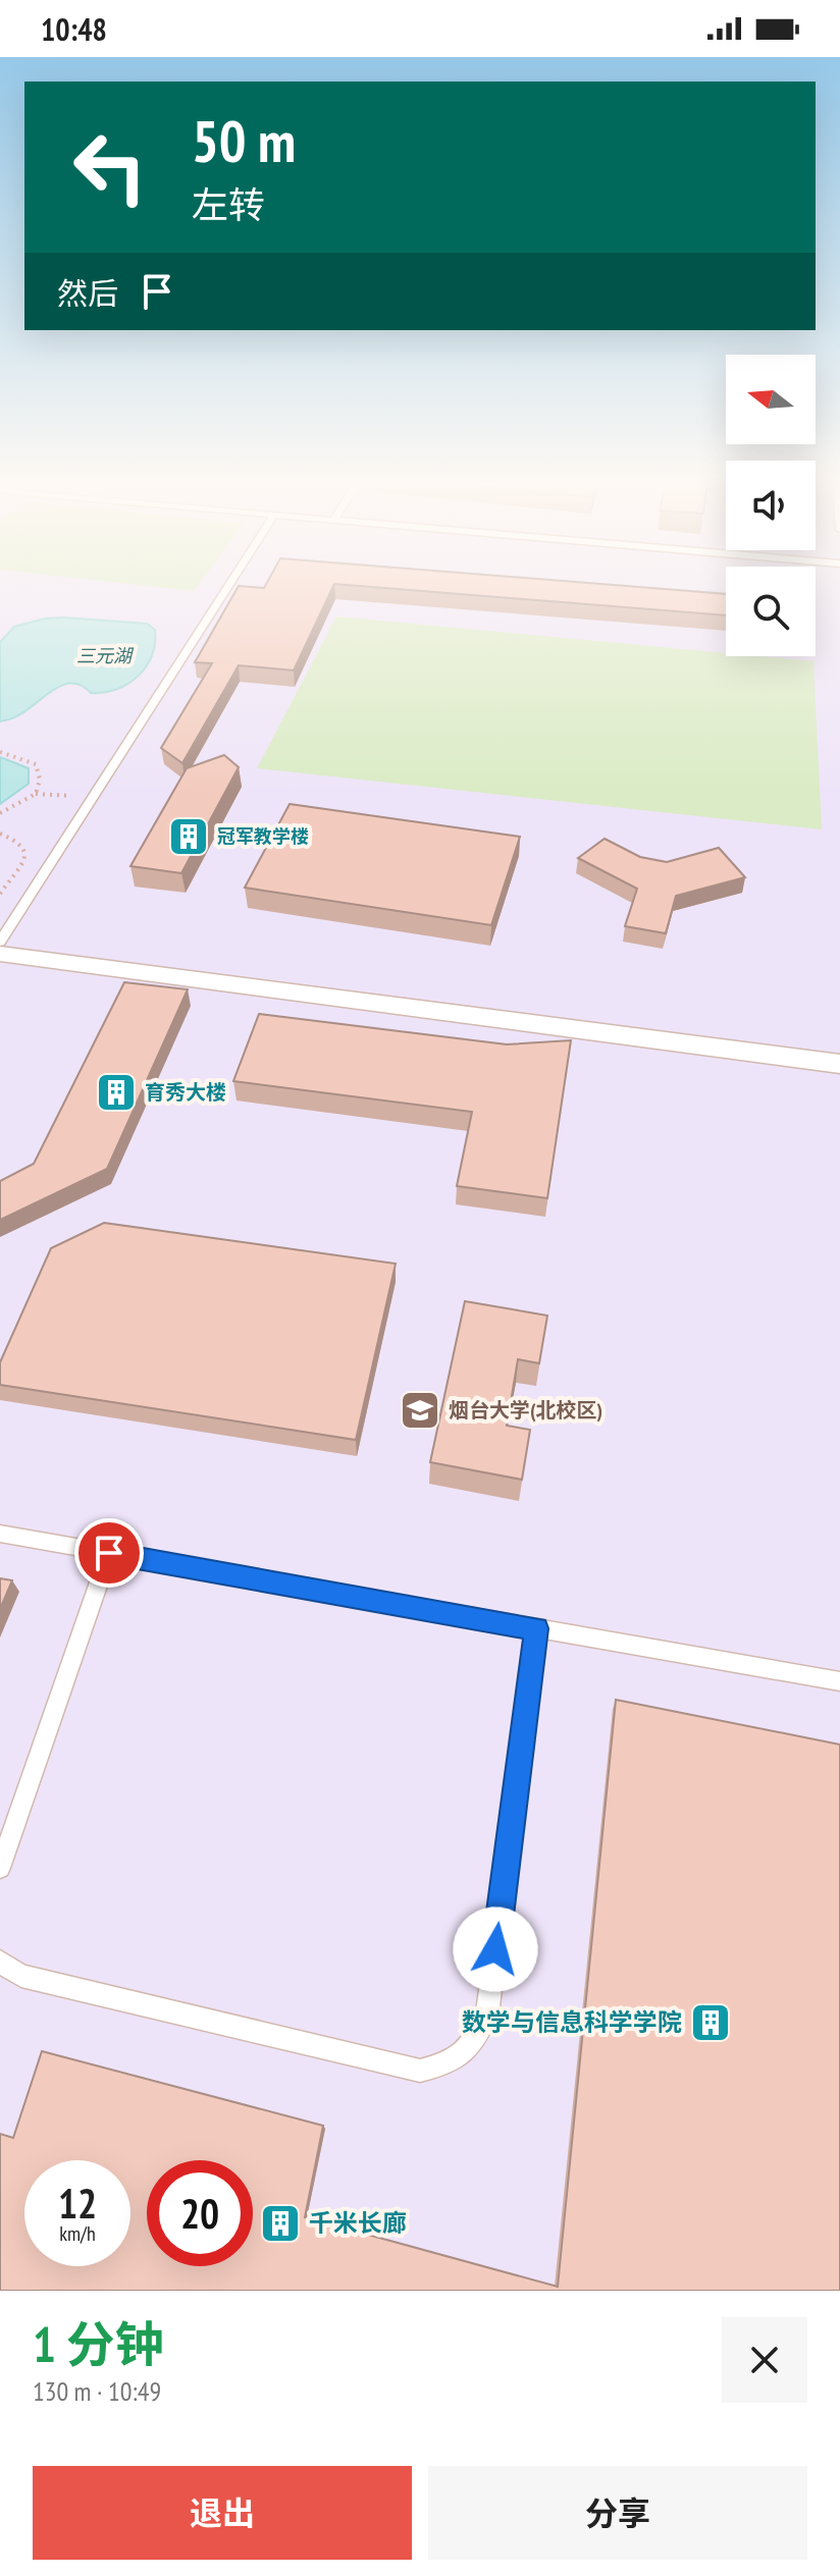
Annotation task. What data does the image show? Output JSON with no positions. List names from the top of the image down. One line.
{"water":["三元湖"],"places":{"building":["冠军教学楼","育秀大楼","数学与信息科学学院","千米长廊"],"school or university":["烟台大学(北校区)"]},"north":"left","page":{"status":"10:48","turn":["50 m","左转"],"then":"然后","speed":"12 km/h","limit":"20","heading":["1 分钟","130 m · 10:49"],"buttons":["退出","分享"]}}
